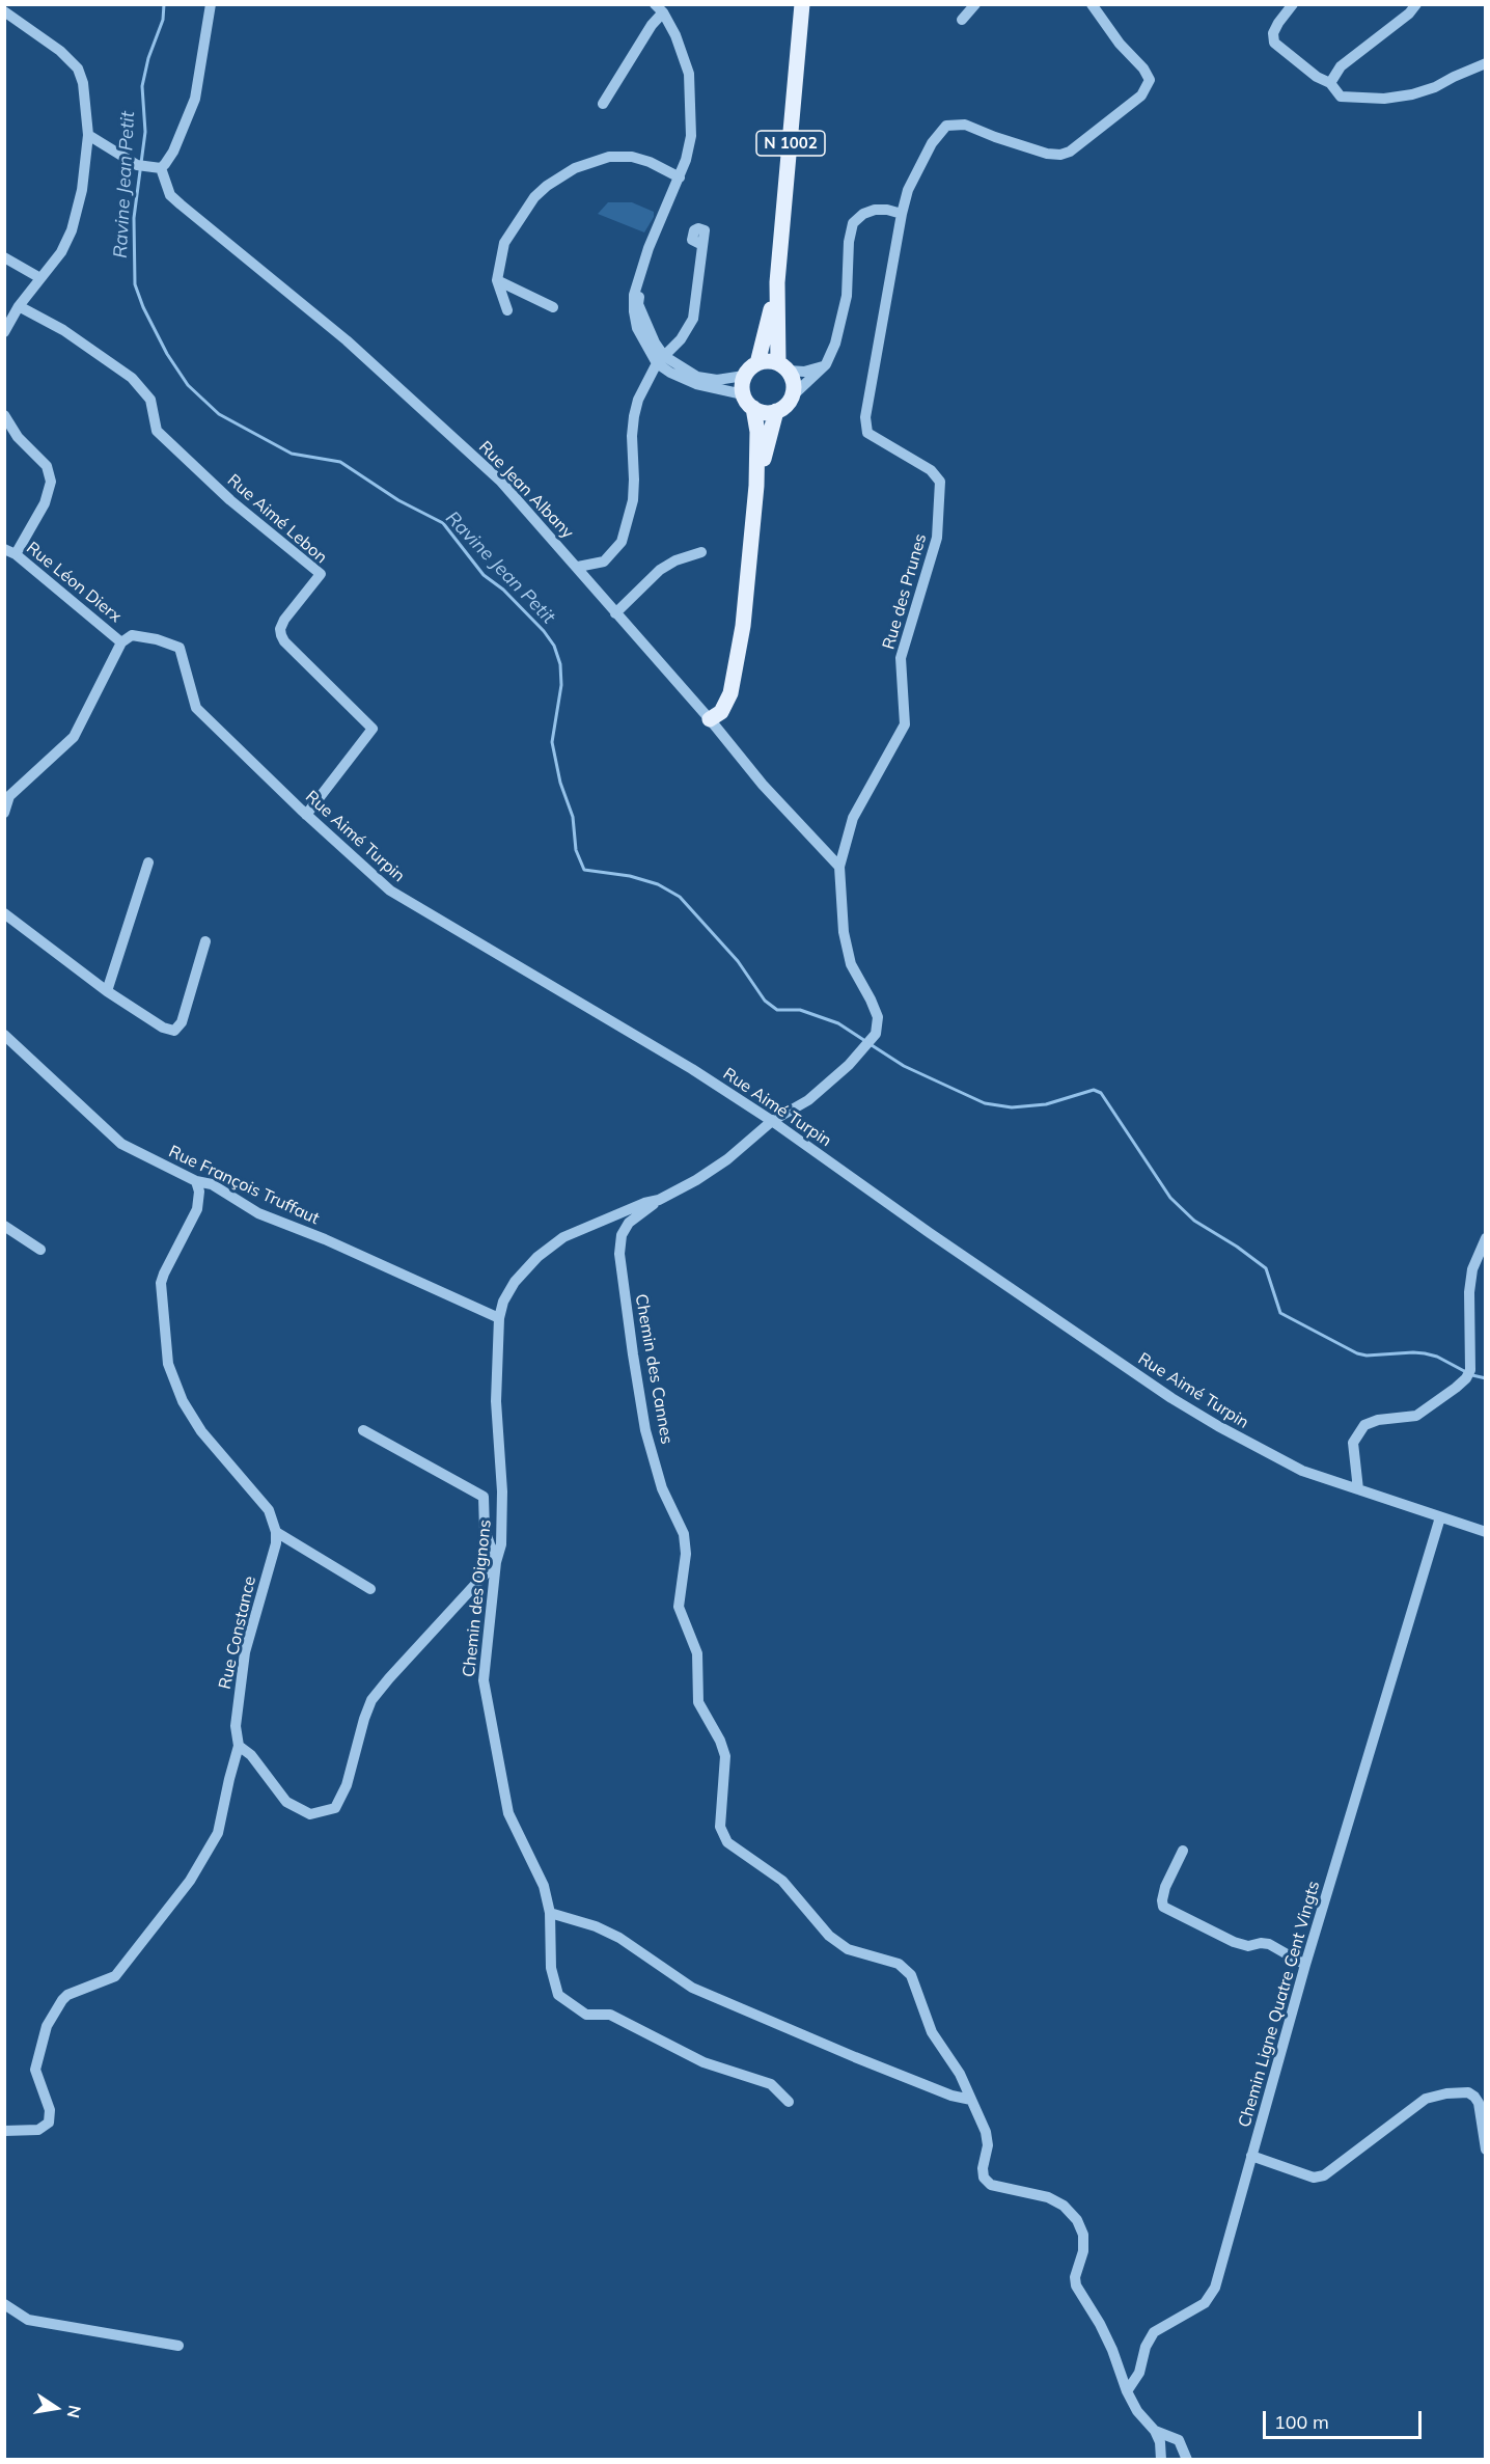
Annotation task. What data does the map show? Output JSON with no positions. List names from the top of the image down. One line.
{"streets":{"main road":["N 1002"],"street":["Rue Jean Albany","Rue Aimé Lebon","Rue Léon Dierx","Rue des Prunes","Rue Aimé Turpin","Rue François Truffaut","Chemin des Cannes","Chemin des Oignons","Rue Constance","Chemin Ligne Quatre Cent Vingts"]},"crossings":[["Rue Jean Albany","Rue des Prunes"],["Rue Aimé Lebon","Rue Aimé Turpin"],["Rue Léon Dierx","Rue Aimé Turpin"],["Rue des Prunes","Rue Aimé Turpin"],["Rue des Prunes","Chemin des Oignons"],["Rue Aimé Turpin","Chemin des Oignons"],["Rue Aimé Turpin","Chemin Ligne Quatre Cent Vingts"],["Rue François Truffaut","Chemin des Oignons"],["Chemin des Cannes","Chemin des Oignons"],["Chemin des Cannes","Chemin Ligne Quatre Cent Vingts"]],"water":["Ravine Jean Petit"],"scale_bar":"100 m","north":"right"}
